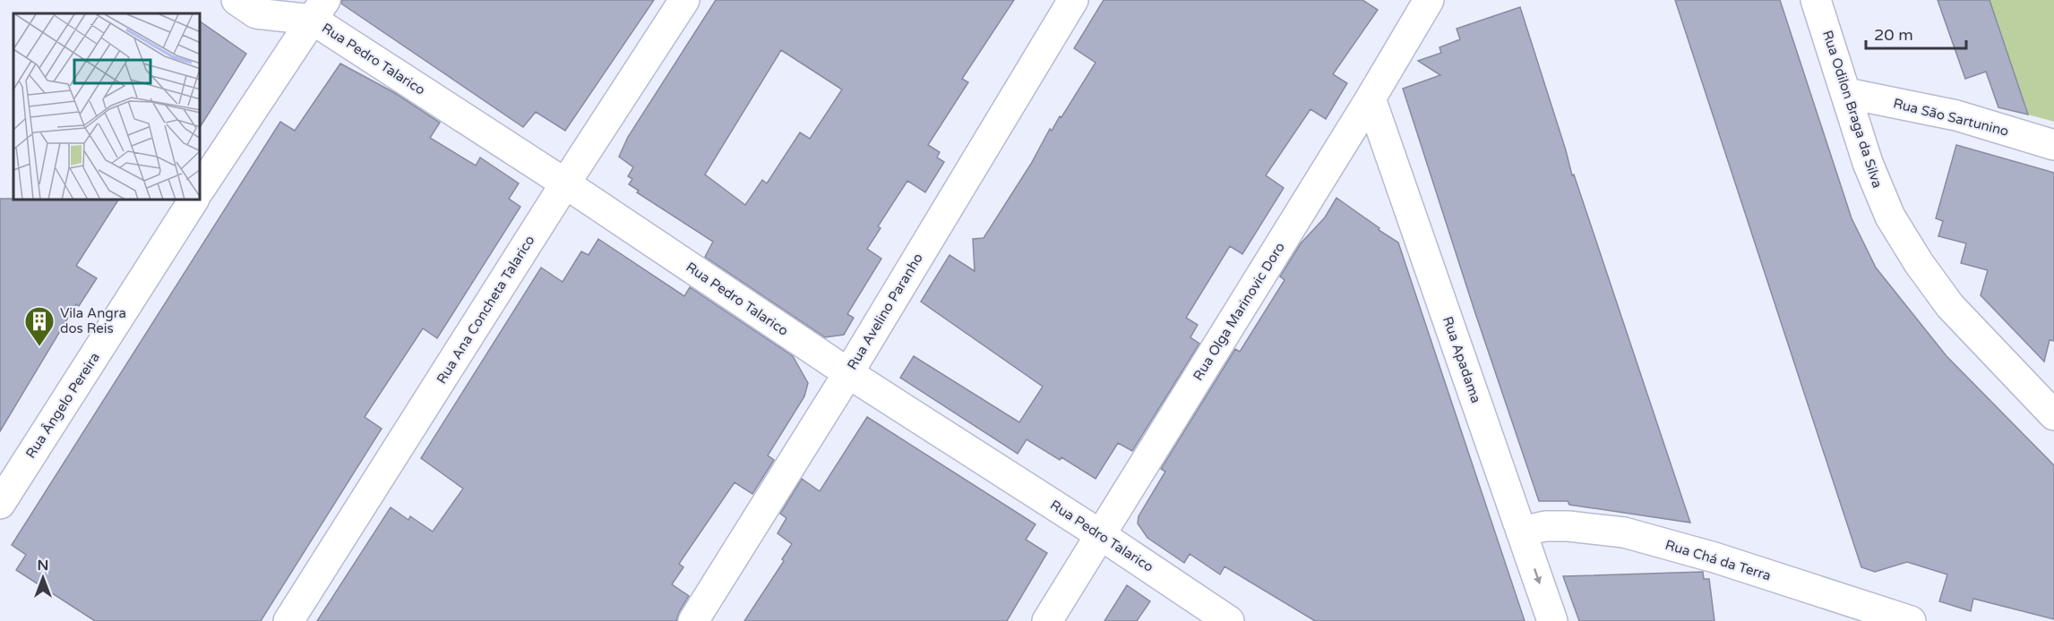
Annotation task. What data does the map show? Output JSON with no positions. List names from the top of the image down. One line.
{"streets":{"street":["Rua Pedro Talarico","Rua Odilon Braga da Silva","Rua São Sartunino","Rua Ana Concheta Talarico","Rua Avelino Paranho","Rua Olga Marinovic Doro","Rua Apadama","Rua Ângelo Pereira","Rua Chá da Terra"]},"crossings":[["Rua Pedro Talarico","Rua Ana Concheta Talarico"],["Rua Pedro Talarico","Rua Avelino Paranho"],["Rua Pedro Talarico","Rua Olga Marinovic Doro"],["Rua Odilon Braga da Silva","Rua São Sartunino"],["Rua Olga Marinovic Doro","Rua Apadama"],["Rua Apadama","Rua Chá da Terra"]],"places":{"building":["Vila Angra dos Reis"]},"scale_bar":"20 m","north":"top"}
